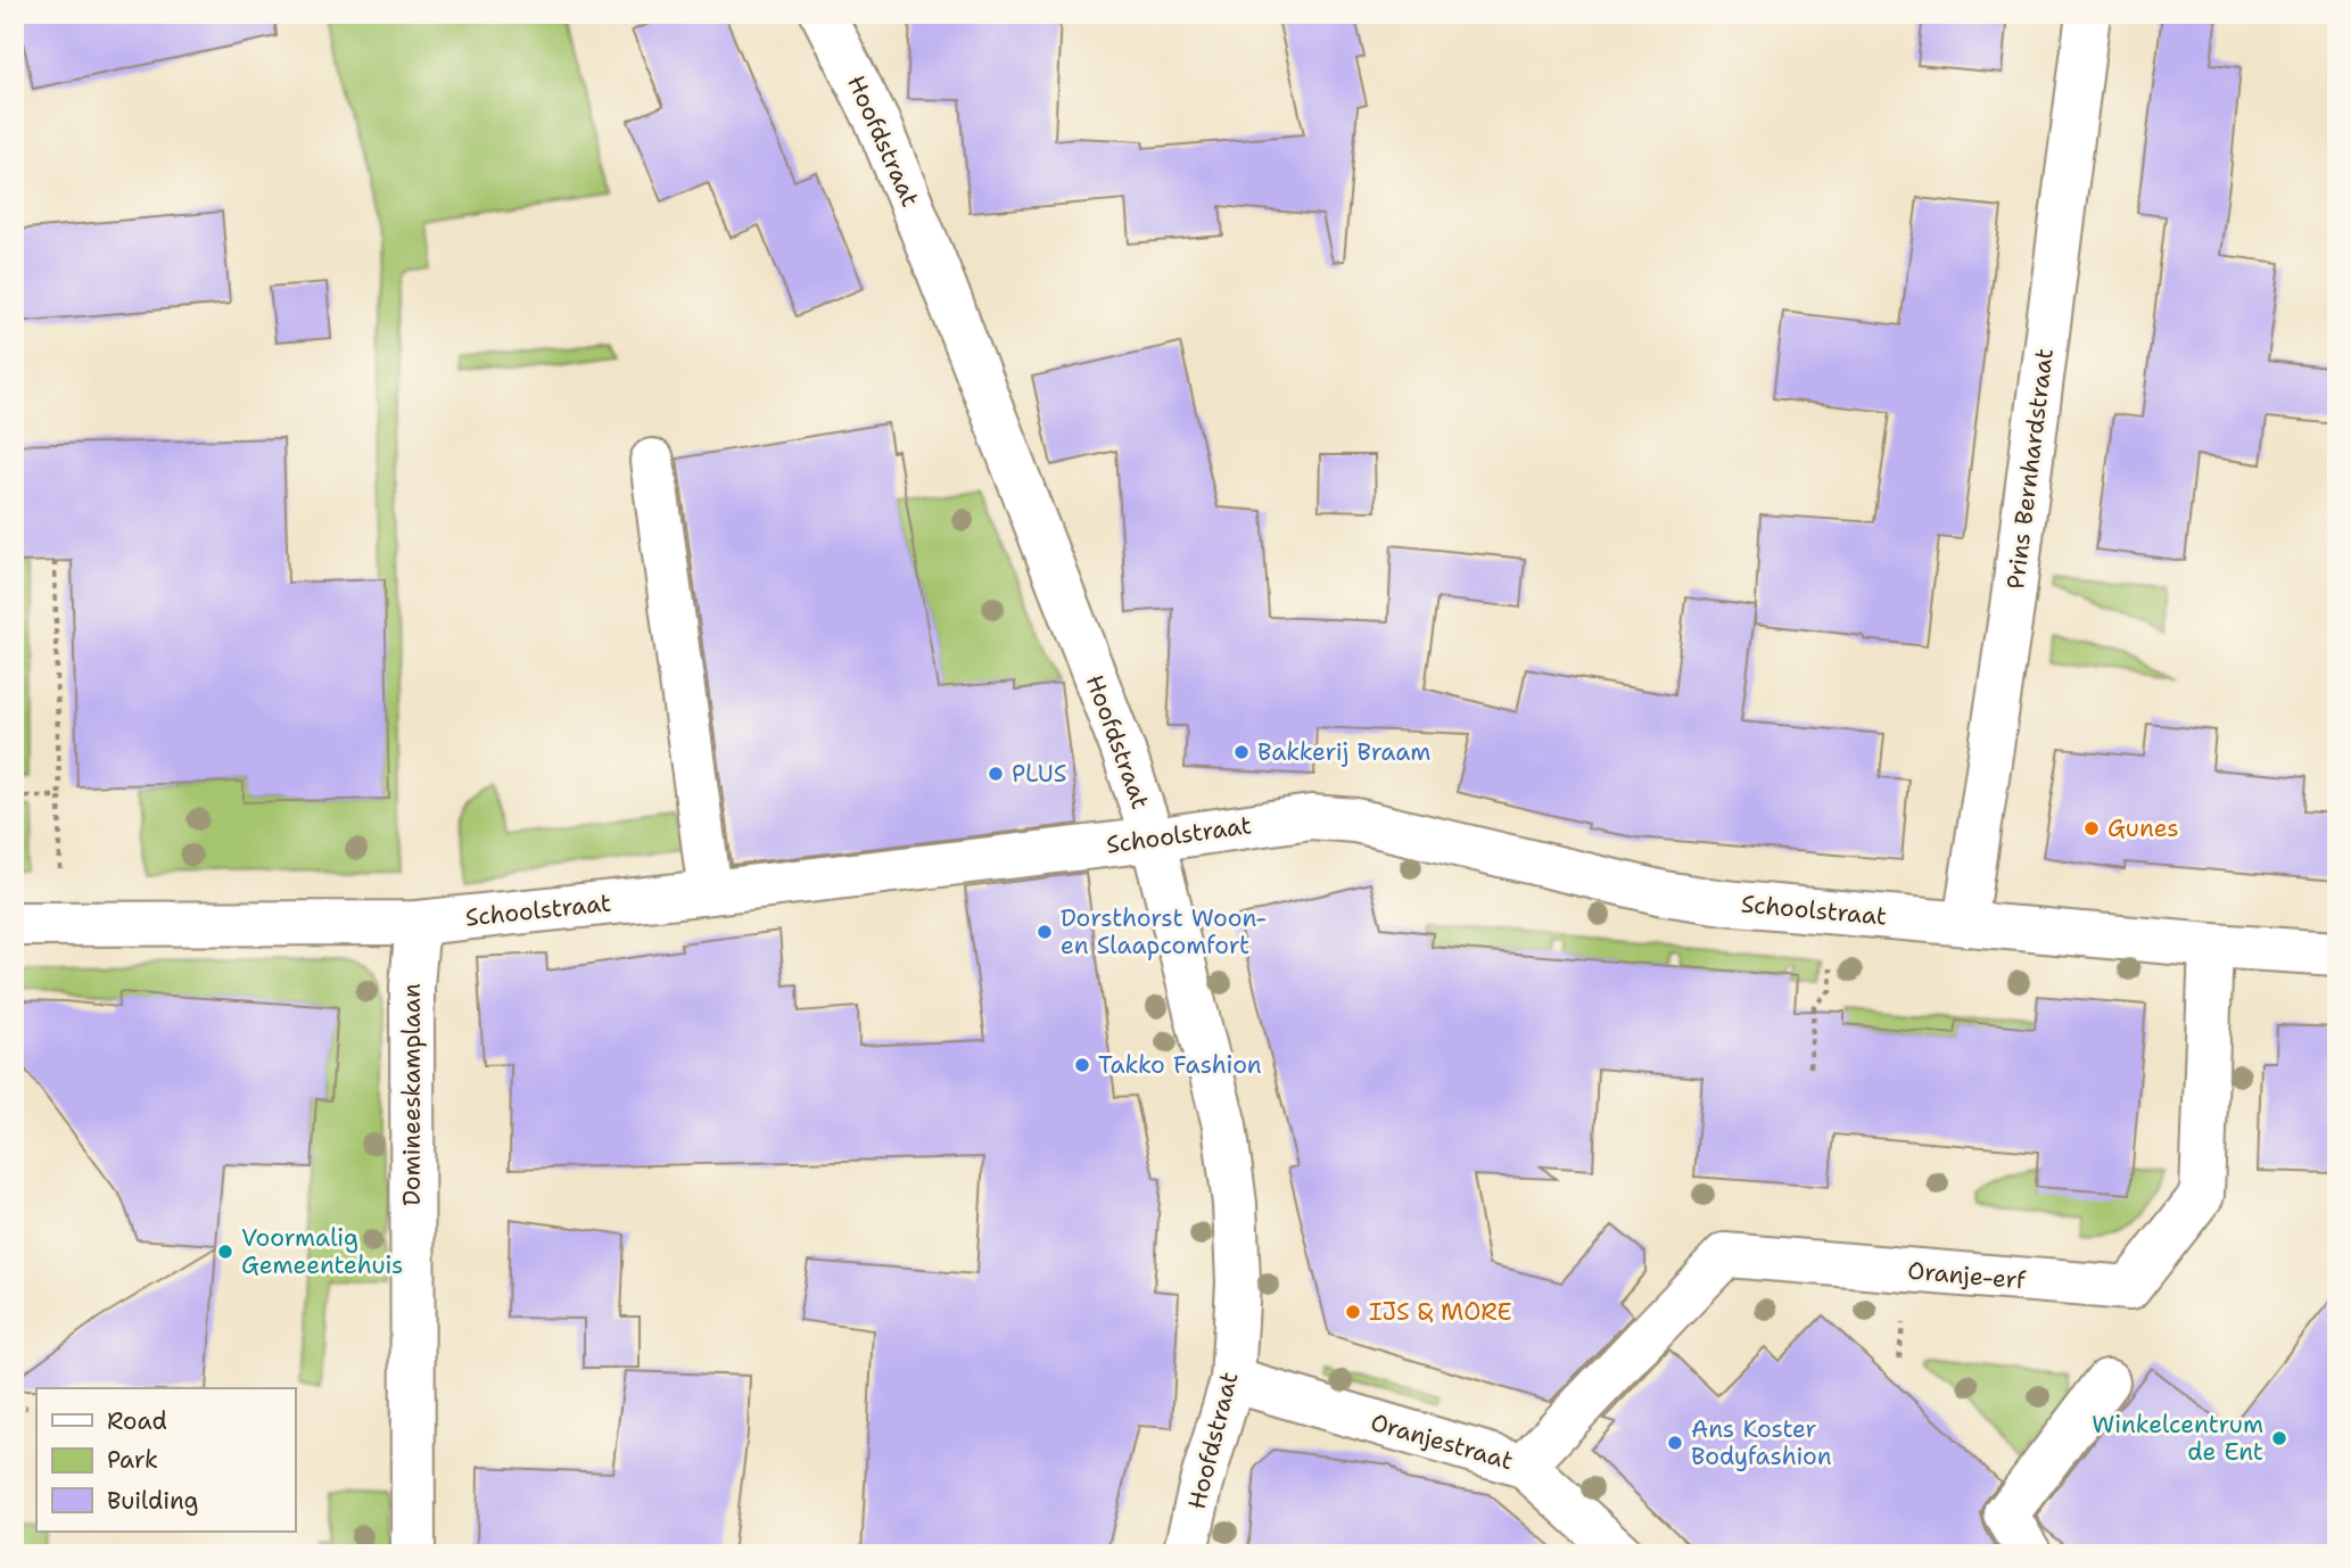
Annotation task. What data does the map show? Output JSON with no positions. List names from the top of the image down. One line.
{"streets":{"street":["Hoofdstraat","Prins Bernhardstraat","Schoolstraat","Domineeskamplaan","Oranje-erf","Oranjestraat"]},"crossings":[["Hoofdstraat","Schoolstraat"],["Hoofdstraat","Oranjestraat"],["Prins Bernhardstraat","Schoolstraat"],["Schoolstraat","Domineeskamplaan"],["Schoolstraat","Oranje-erf"],["Oranje-erf","Oranjestraat"]],"places":["Bakkerij Braam","PLUS","Gunes","Dorsthorst Woon- en Slaapcomfort","Takko Fashion","Voormalig Gemeentehuis","IJS & MORE","Winkelcentrum de Ent","Ans Koster Bodyfashion"],"legend":["Road","Park","Building"]}
